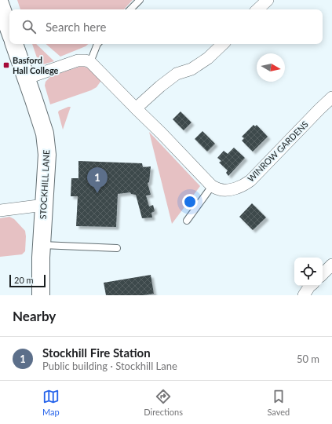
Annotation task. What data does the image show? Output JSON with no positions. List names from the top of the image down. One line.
{"streets":{"main road":["STOCKHILL LANE"],"street":["WINROW GARDENS"]},"places":{"transit":["Basford Hall College"]},"scale_bar":"20 m","north":"right","page":{"search":"Search here","pins":"1","scale":"20 m","heading":"Nearby","list":[{"mark":"1","name":"Stockhill Fire Station","note":"Public building · Stockhill Lane","value":"50 m"}],"nav":["Map","Directions","Saved"]}}
